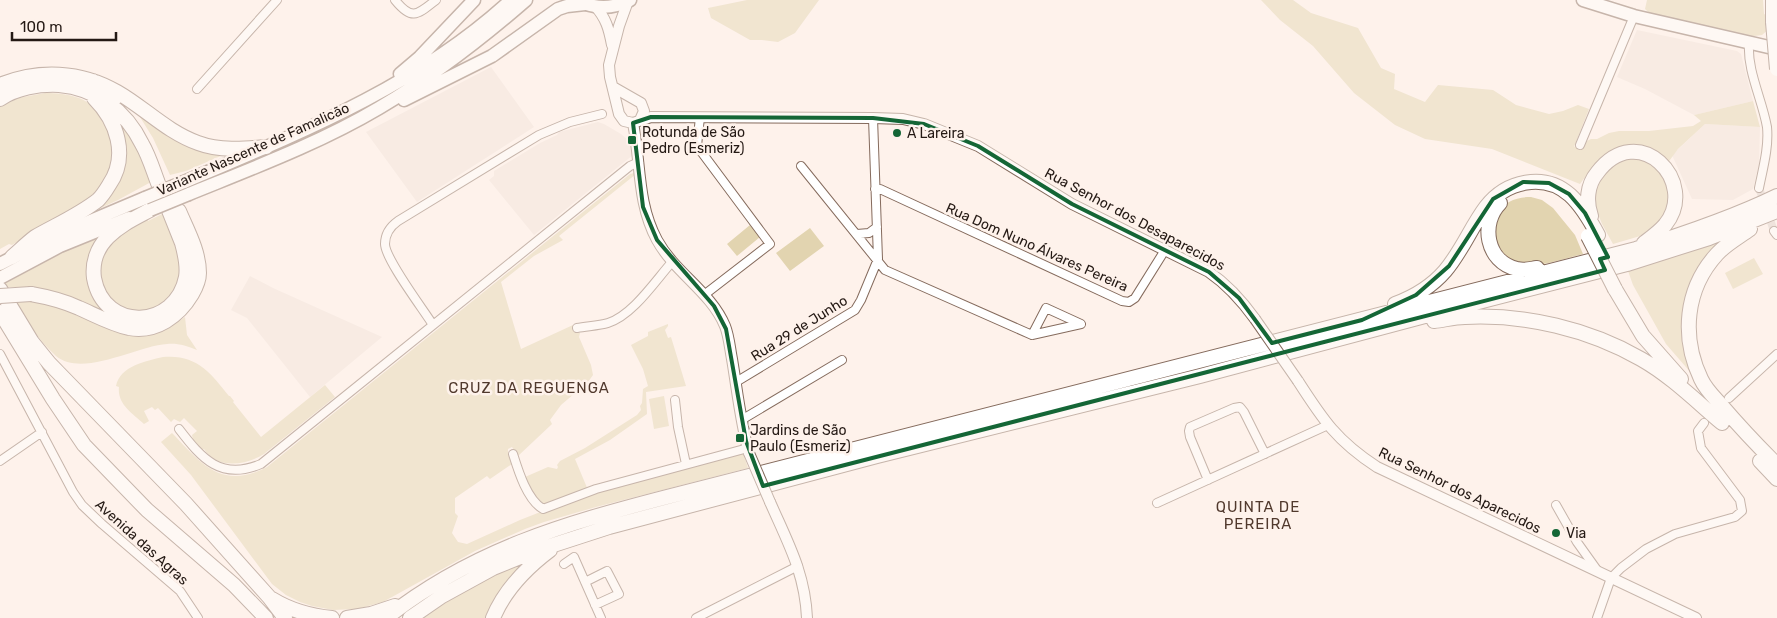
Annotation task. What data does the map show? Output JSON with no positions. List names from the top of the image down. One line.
{"streets":{"main road":["Variante Nascente de Famalicão"],"street":["Rua Senhor dos Desaparecidos","Rua Dom Nuno Álvares Pereira","Rua 29 de Junho","Rua Senhor dos Aparecidos","Avenida das Agras"]},"crossings":[["Rua Senhor dos Desaparecidos","Rua Dom Nuno Álvares Pereira"],["Rua Senhor dos Desaparecidos","Rua Senhor dos Aparecidos"]],"districts":["CRUZ DA REGUENGA","QUINTA DE PEREIRA"],"places":{"other":["A Lareira","Via"],"transit":["Rotunda de São Pedro (Esmeriz)","Jardins de São Paulo (Esmeriz)"]},"scale_bar":"100 m"}
